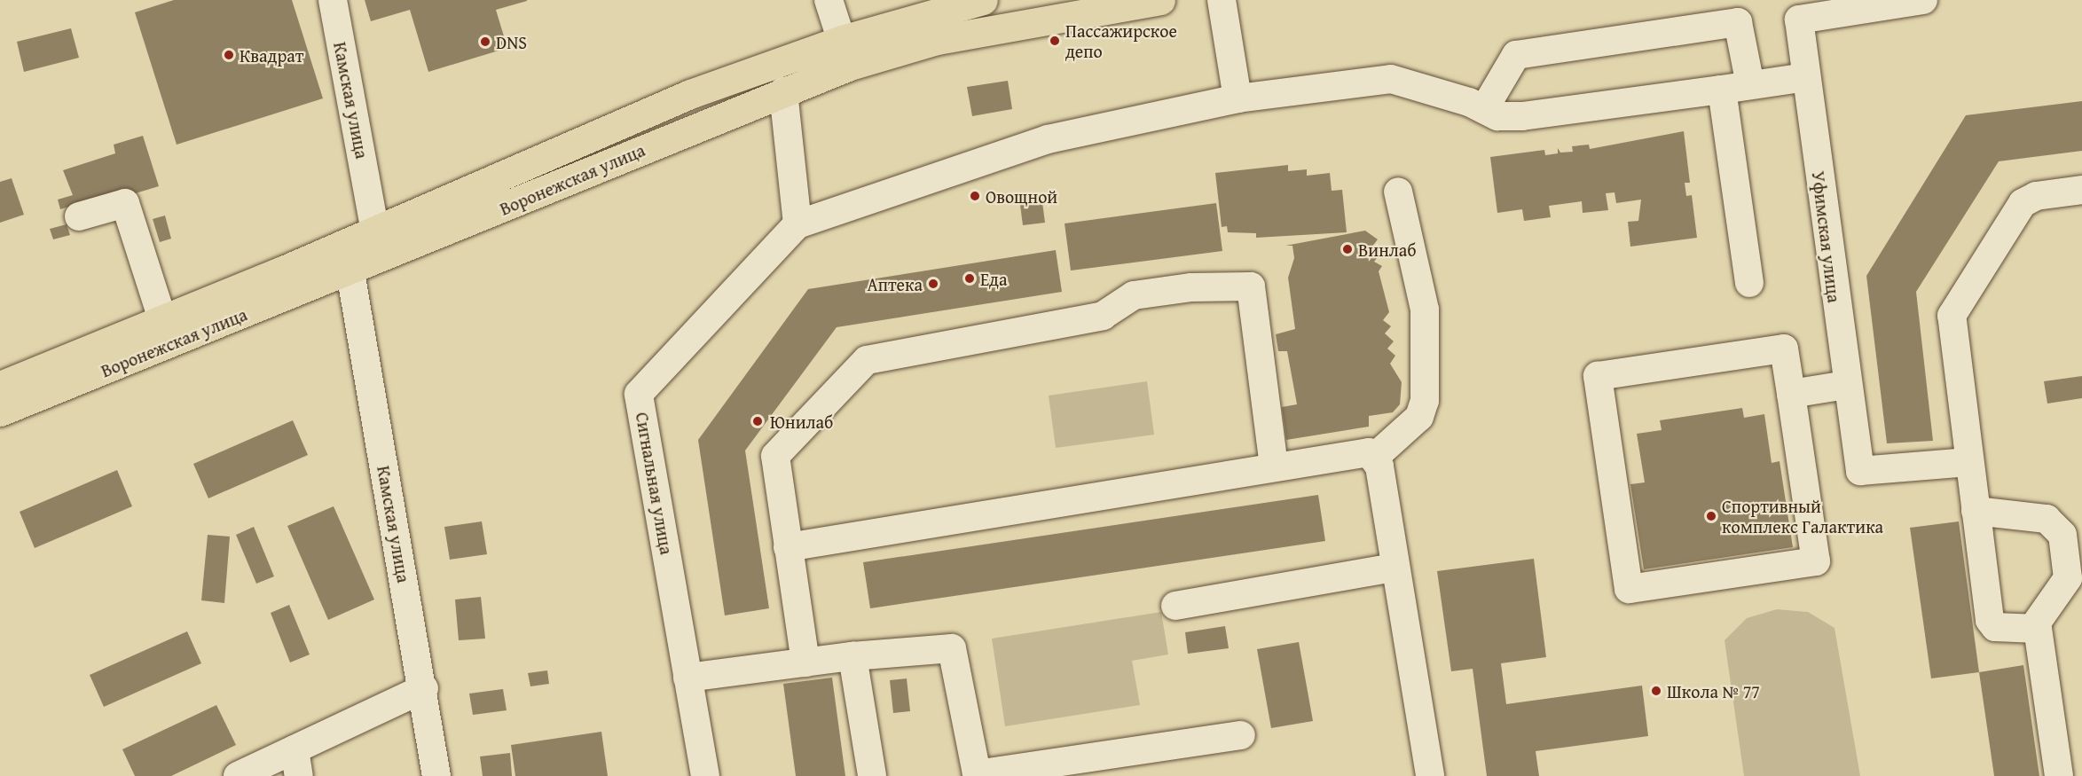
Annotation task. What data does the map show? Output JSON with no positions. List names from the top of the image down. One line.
{"streets":{"main road":["Воронежская улица"],"street":["Камская улица","Уфимская улица","Сигнальная улица"]},"crossings":[["Камская улица","Воронежская улица"]],"places":["Пассажирское депо","DNS","Квадрат","Овощной","Винлаб","Еда","Аптека","Юнилаб","Спортивный комплекс Галактика","Школа № 77"]}
